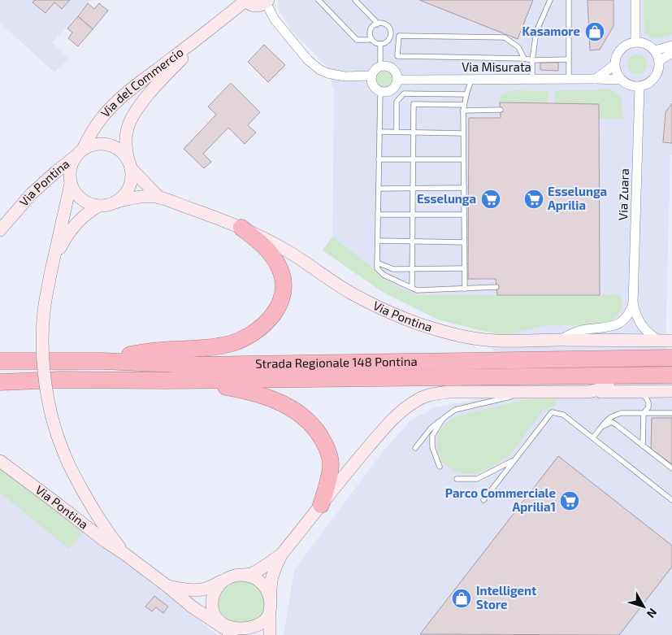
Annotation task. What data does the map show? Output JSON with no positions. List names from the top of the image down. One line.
{"streets":{"highway":["Strada Regionale 148 Pontina"],"street":["Via Misurata","Via del Commercio","Via Pontina","Via Zuara"]},"crossings":[["Via Misurata","Via Zuara"],["Via del Commercio","Via Pontina"],["Via Pontina","Via Zuara"]],"places":{"shop":["Kasamore","Intelligent Store"],"supermarket":["Esselunga","Esselunga Aprilia","Parco Commerciale Aprilia1"]},"north":"bottom right"}
